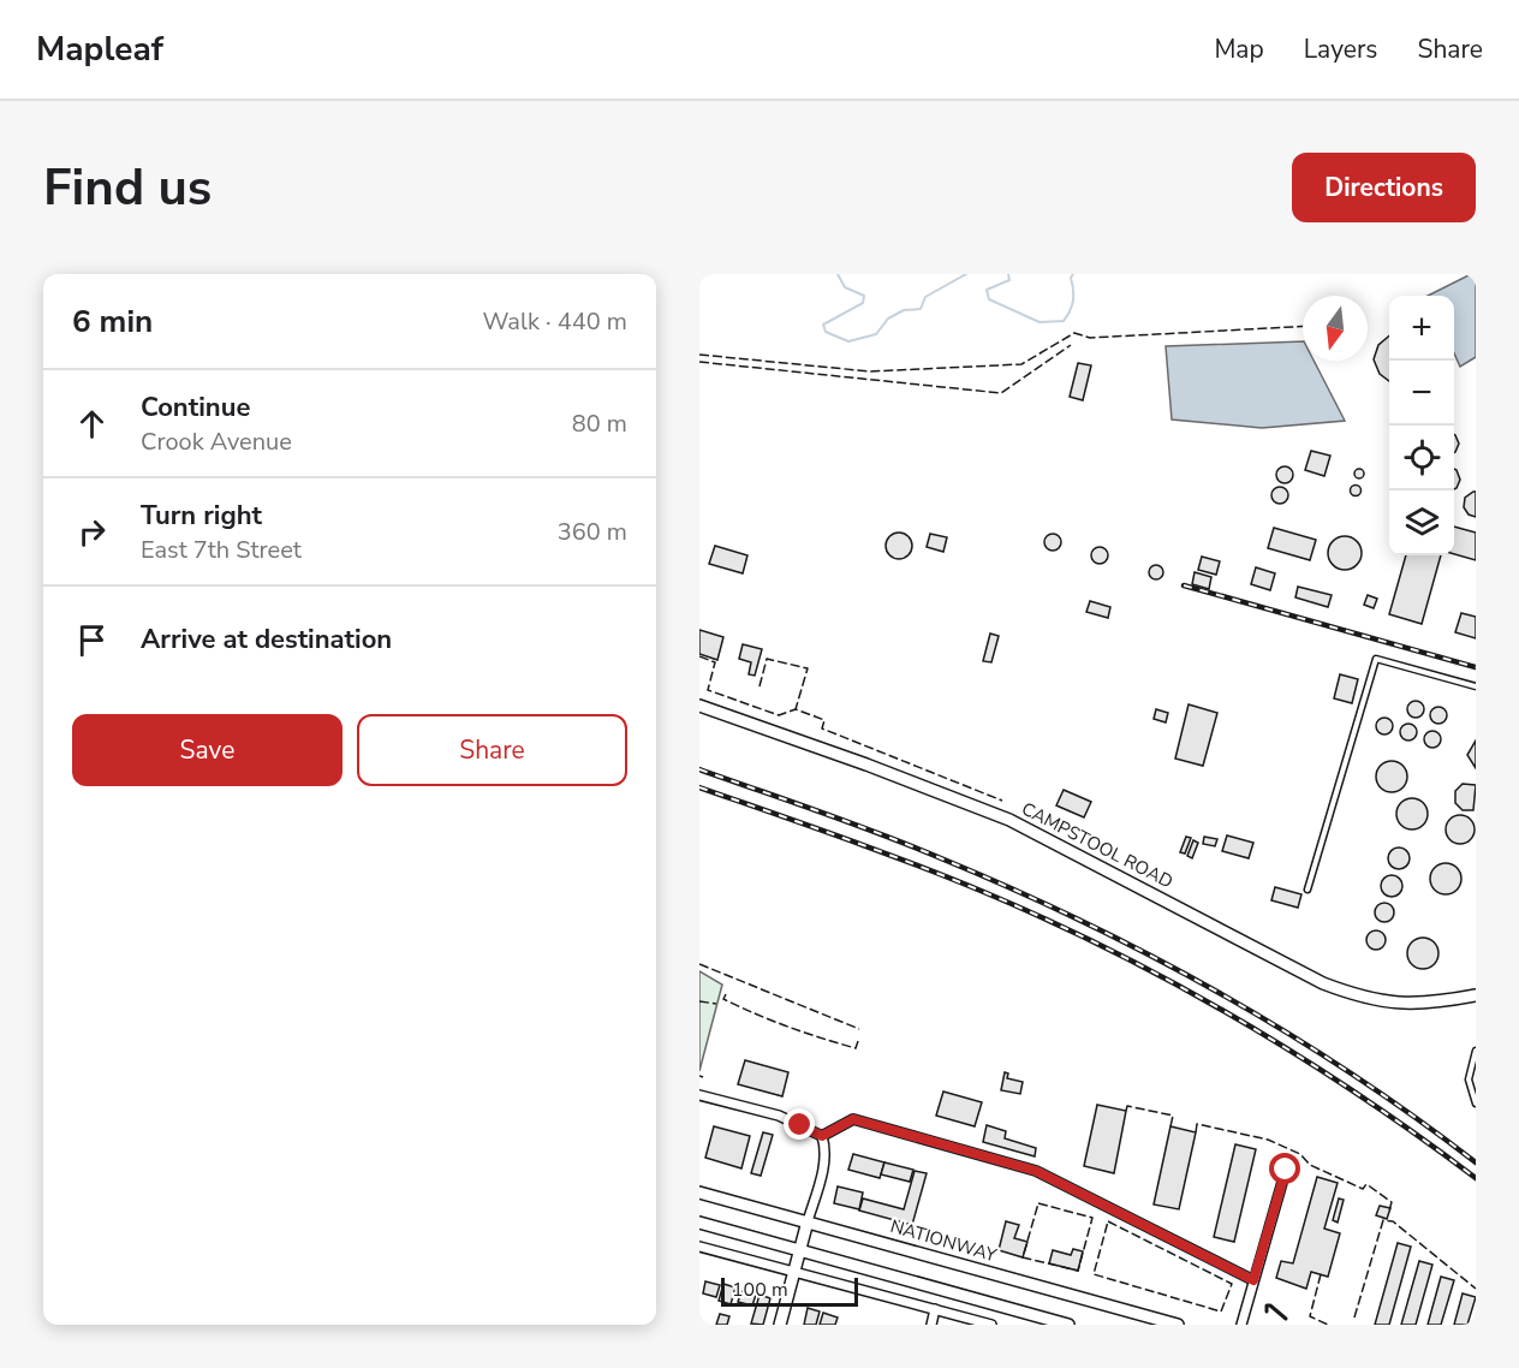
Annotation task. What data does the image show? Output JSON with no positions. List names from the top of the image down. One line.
{"streets":{"main road":["CAMPSTOOL ROAD","NATIONWAY"]},"scale_bar":"100 m","north":"bottom","page":{"header":"Mapleaf","nav":["Map","Layers","Share"],"buttons":["Directions",["Save","Share"]],"title":"Find us","heading":["6 min","Walk · 440 m"],"map_buttons":["+","−"],"list":[["Continue","Crook Avenue","80 m"],["Turn right","East 7th Street","360 m"],"Arrive at destination"],"scale":"100 m"}}
